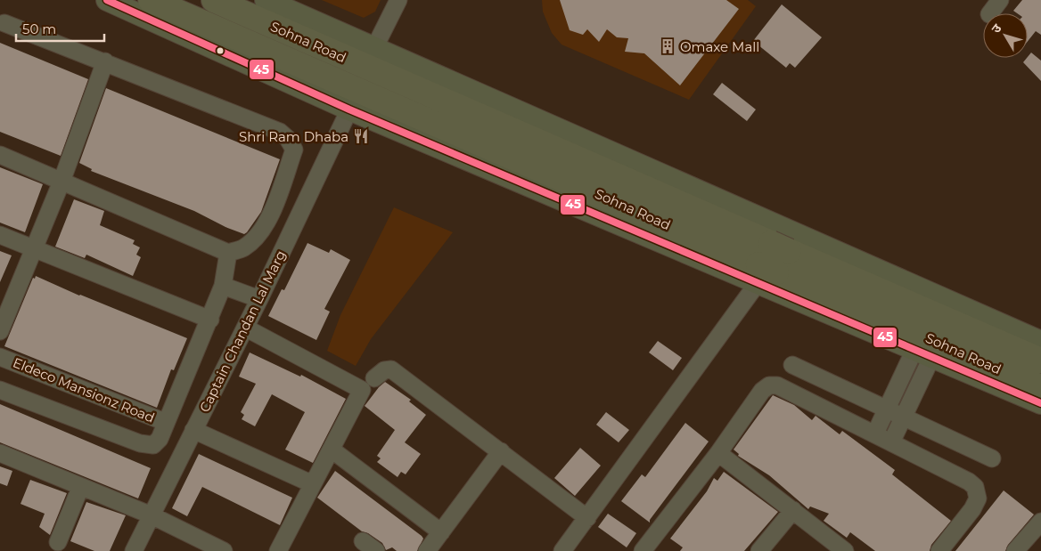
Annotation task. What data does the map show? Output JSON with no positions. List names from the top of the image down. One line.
{"streets":{"highway":["Sohna Road"],"street":["Captain Chandan Lal Marg","Eldeco Mansionz Road"]},"places":{"building":["Omaxe Mall"],"restaurant":["Shri Ram Dhaba"]},"lines":["transit line 45"],"scale_bar":"50 m","north":"top left"}
